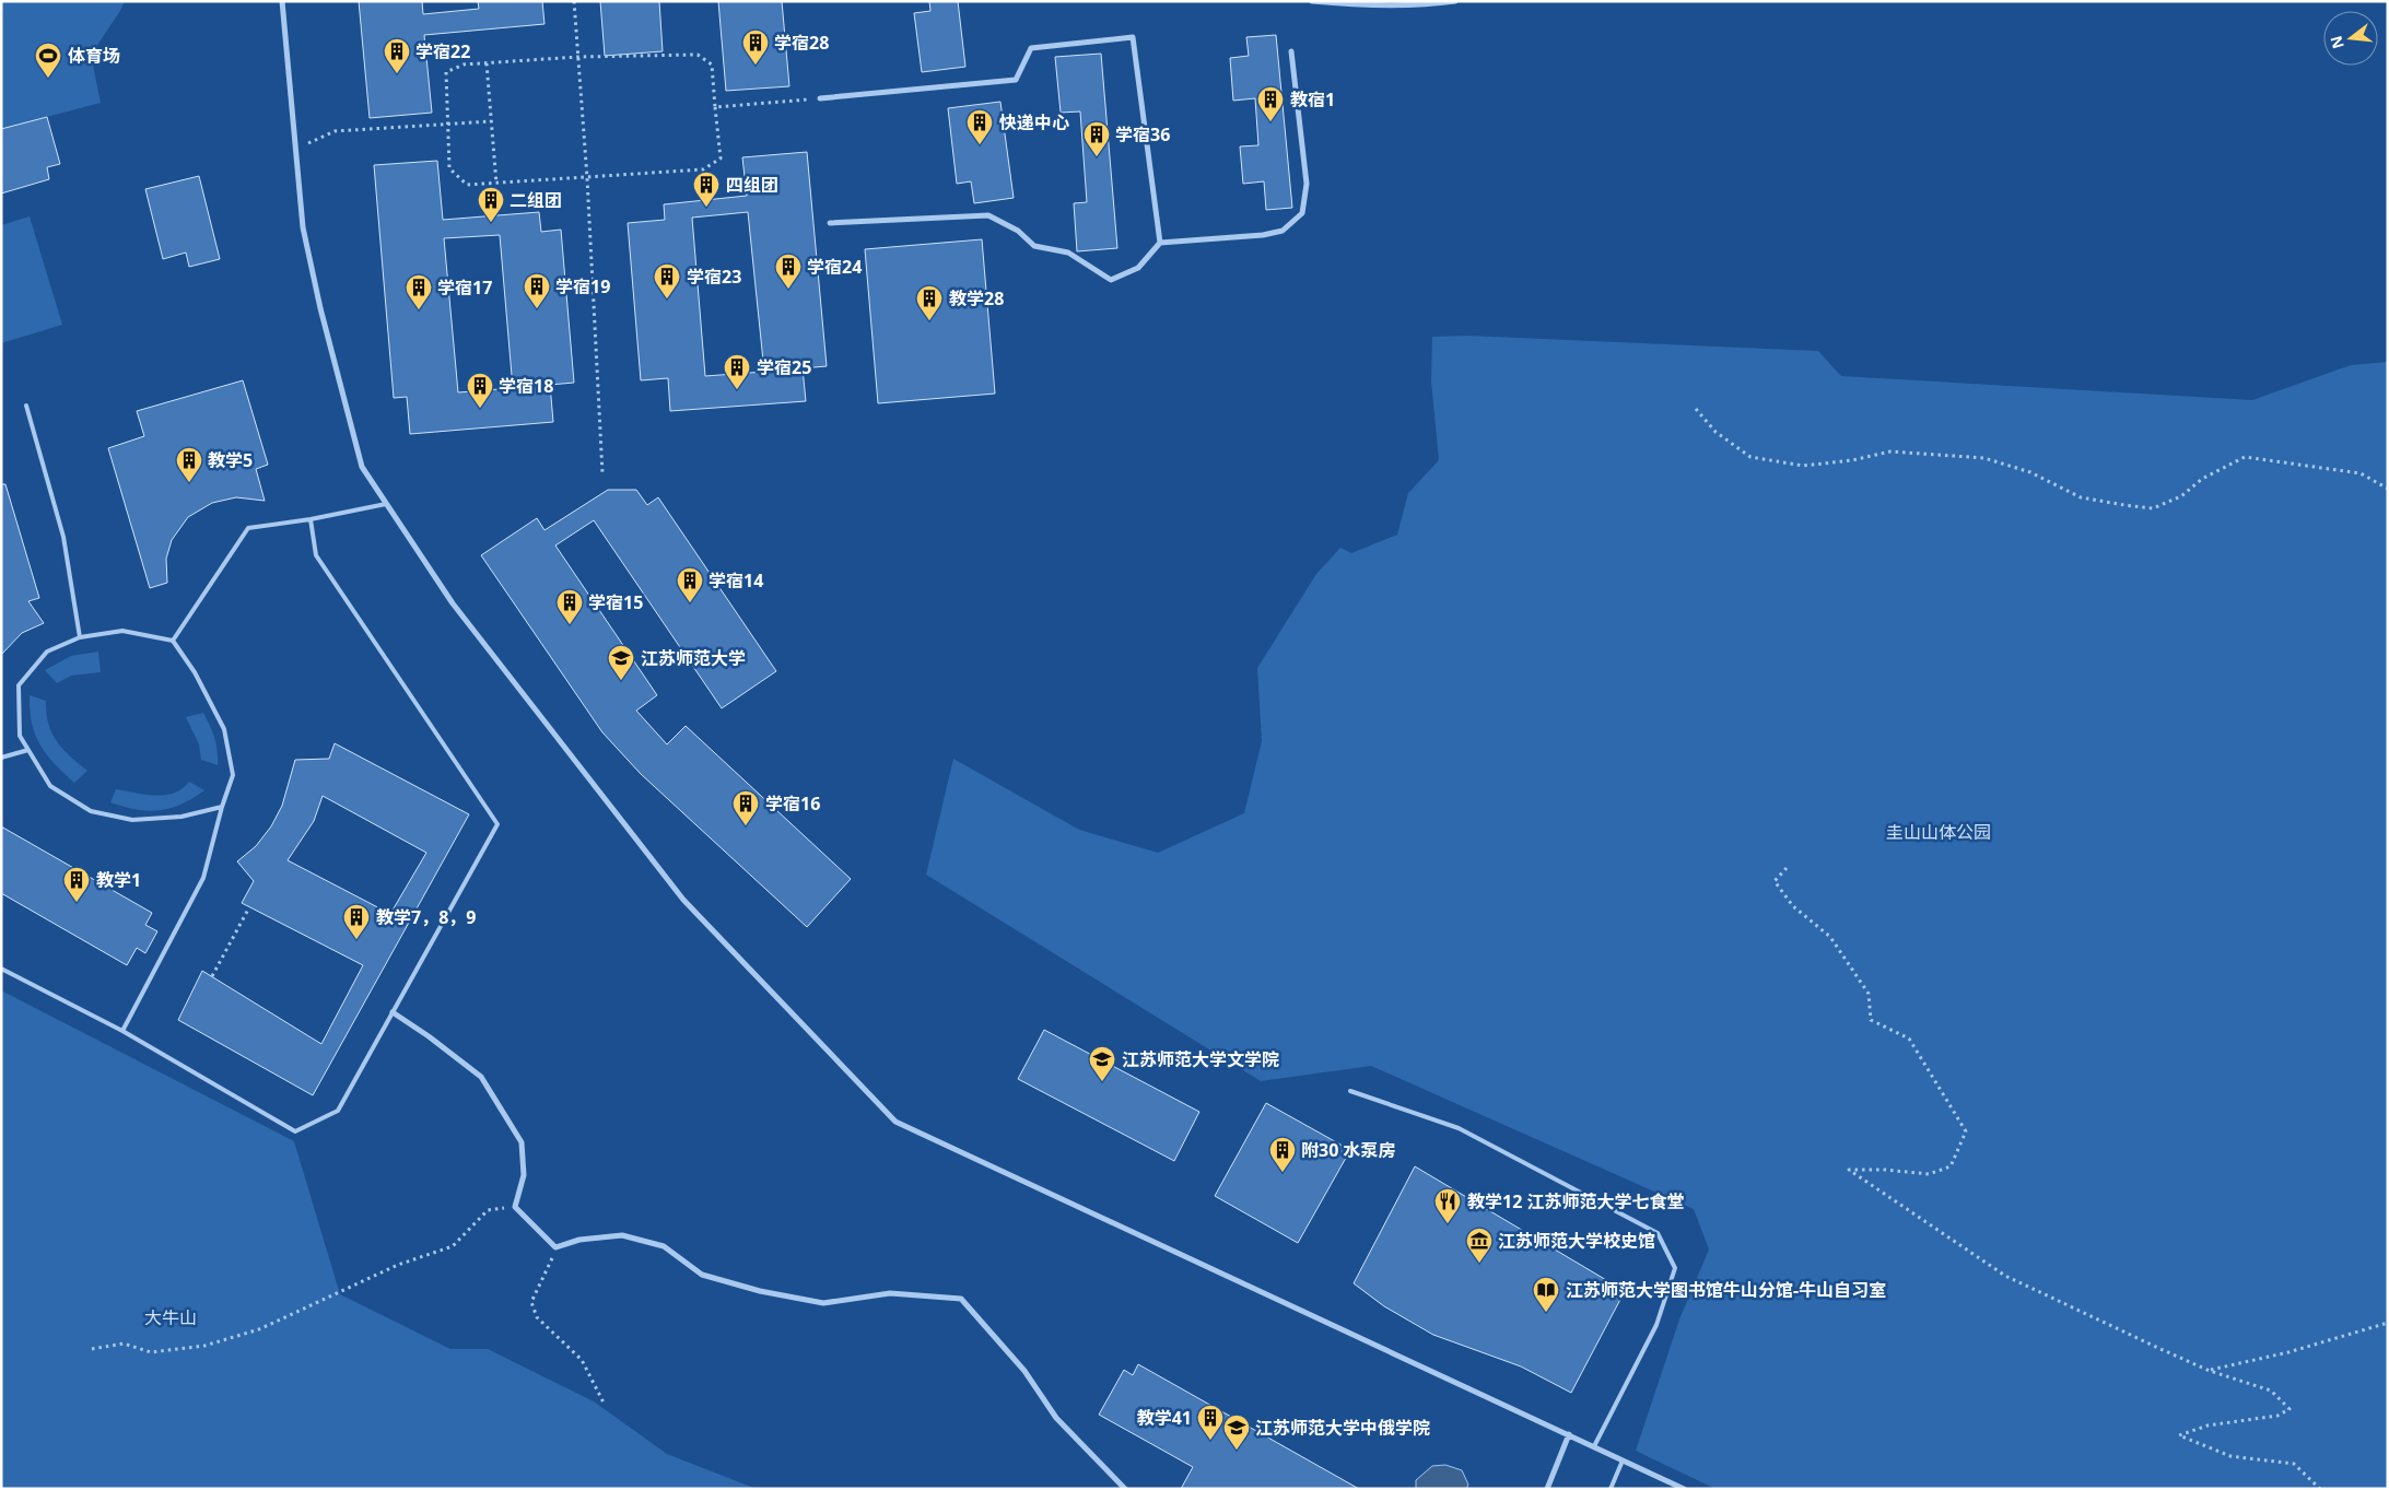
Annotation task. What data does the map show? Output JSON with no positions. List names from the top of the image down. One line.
{"parks":["圭山山体公园","大牛山"],"places":{"building":["学宿28","学宿22","教宿1","快递中心","学宿36","四组团","二组团","学宿24","学宿23","学宿19","学宿17","教学28","学宿25","学宿18","教学5","学宿14","学宿15","学宿16","教学1","教学7，8，9","附30 水泵房","教学41"],"sports":["体育场"],"school or university":["江苏师范大学","江苏师范大学文学院","江苏师范大学中俄学院"],"restaurant":["教学12 江苏师范大学七食堂"],"museum":["江苏师范大学校史馆"],"library":["江苏师范大学图书馆牛山分馆-牛山自习室"]},"north":"left"}
